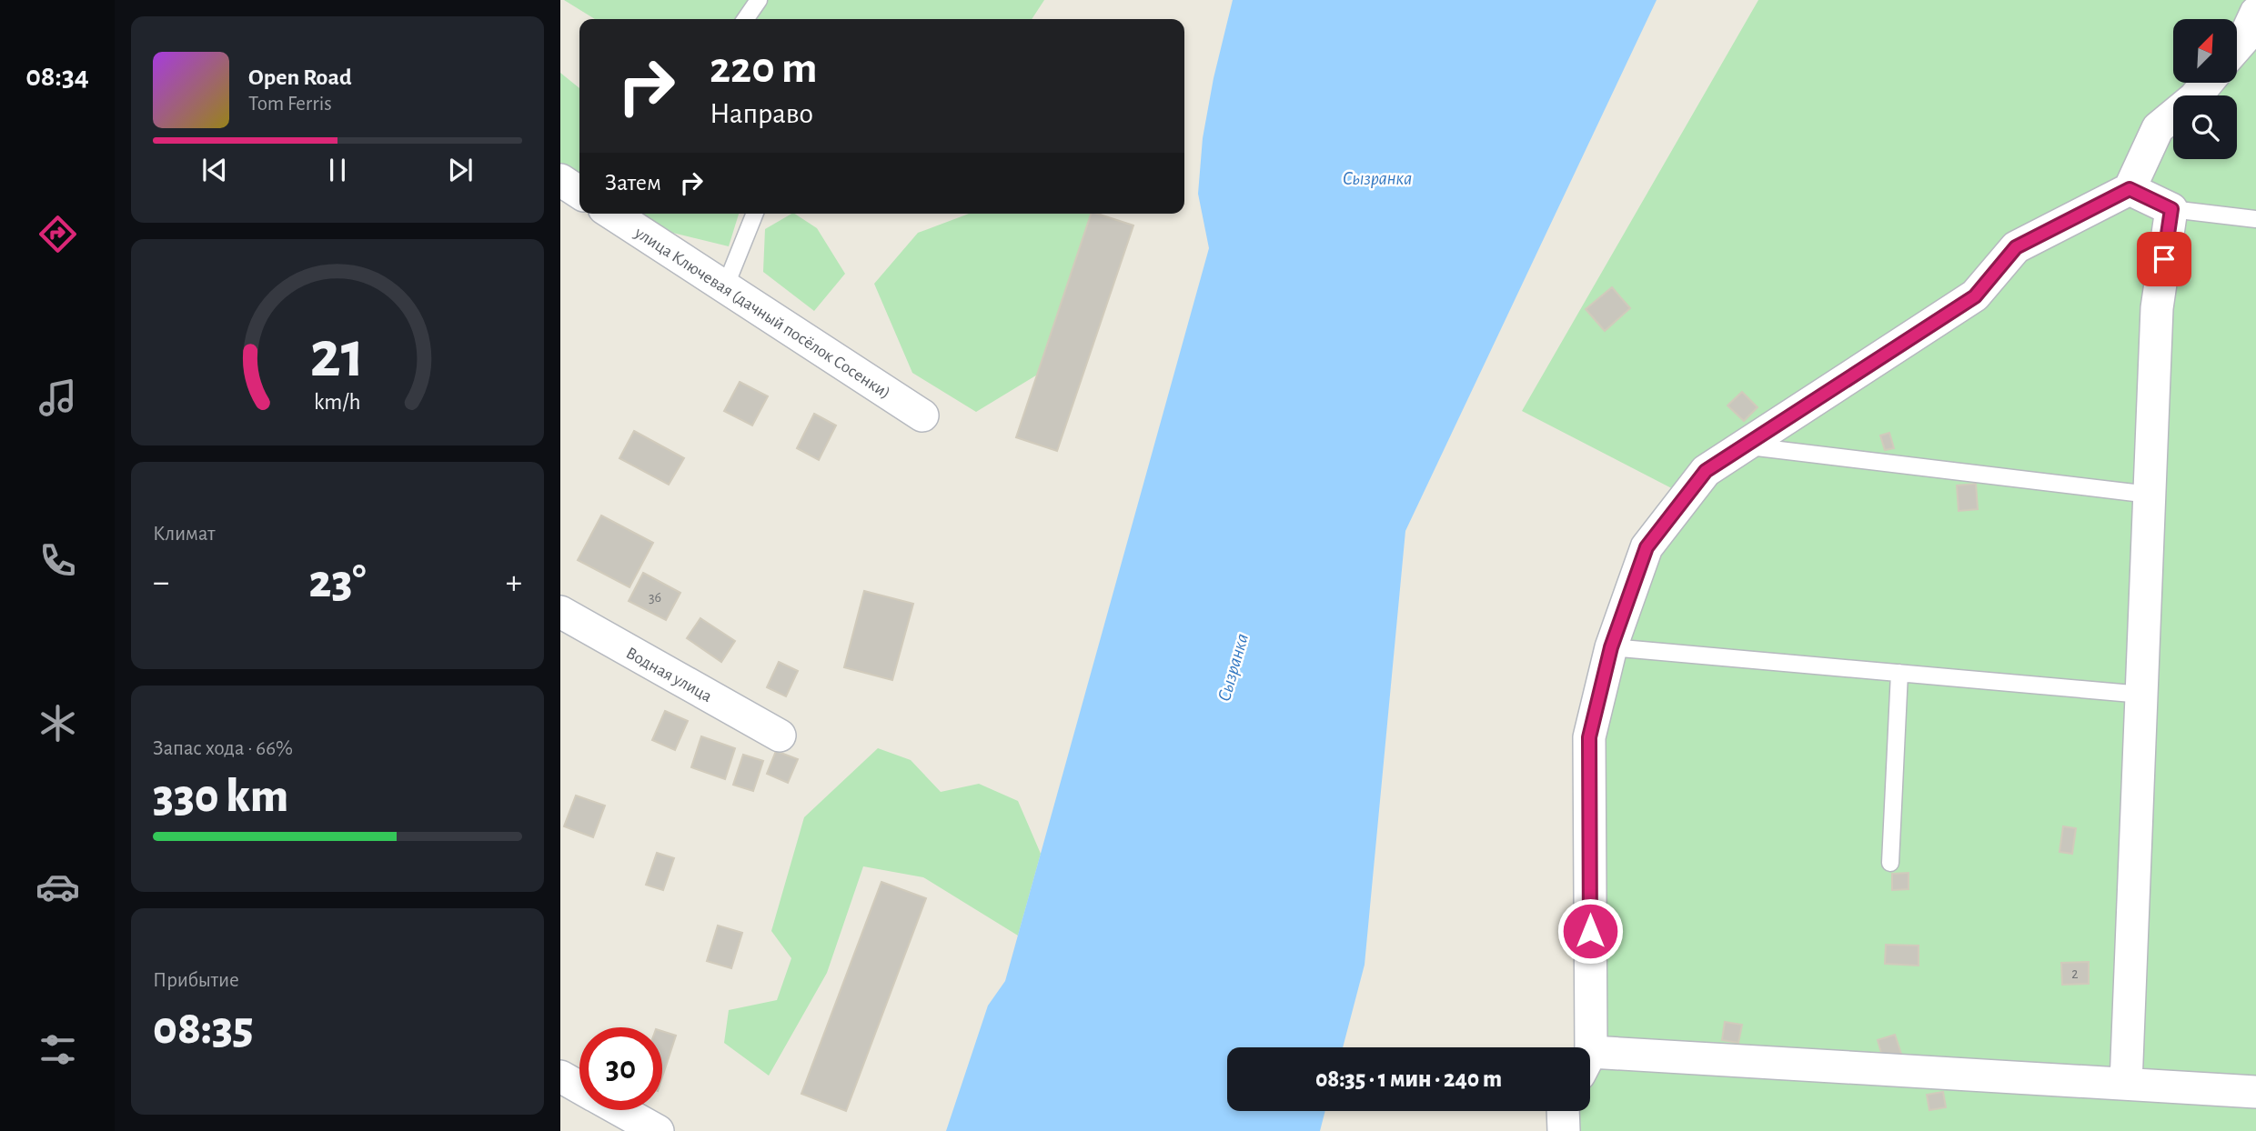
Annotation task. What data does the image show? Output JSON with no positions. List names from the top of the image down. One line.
{"streets":{"street":["улица Ключевая (дачный посёлок Сосенки)","Водная улица"]},"water":["Сызранка"],"house_numbers":["36","2"],"north":"top right","page":{"tabs":"08:34","turn":["220 m","Направо"],"song":["Open Road","Tom Ferris"],"then":"Затем","tile":["Климат",["Запас хода · 66%","330 km"],["Прибытие","08:35"]],"heat":["−","23°","+"],"limit":"30","trip":"08:35 · 1 мин · 240 m","gauge":["21","km/h"]}}
